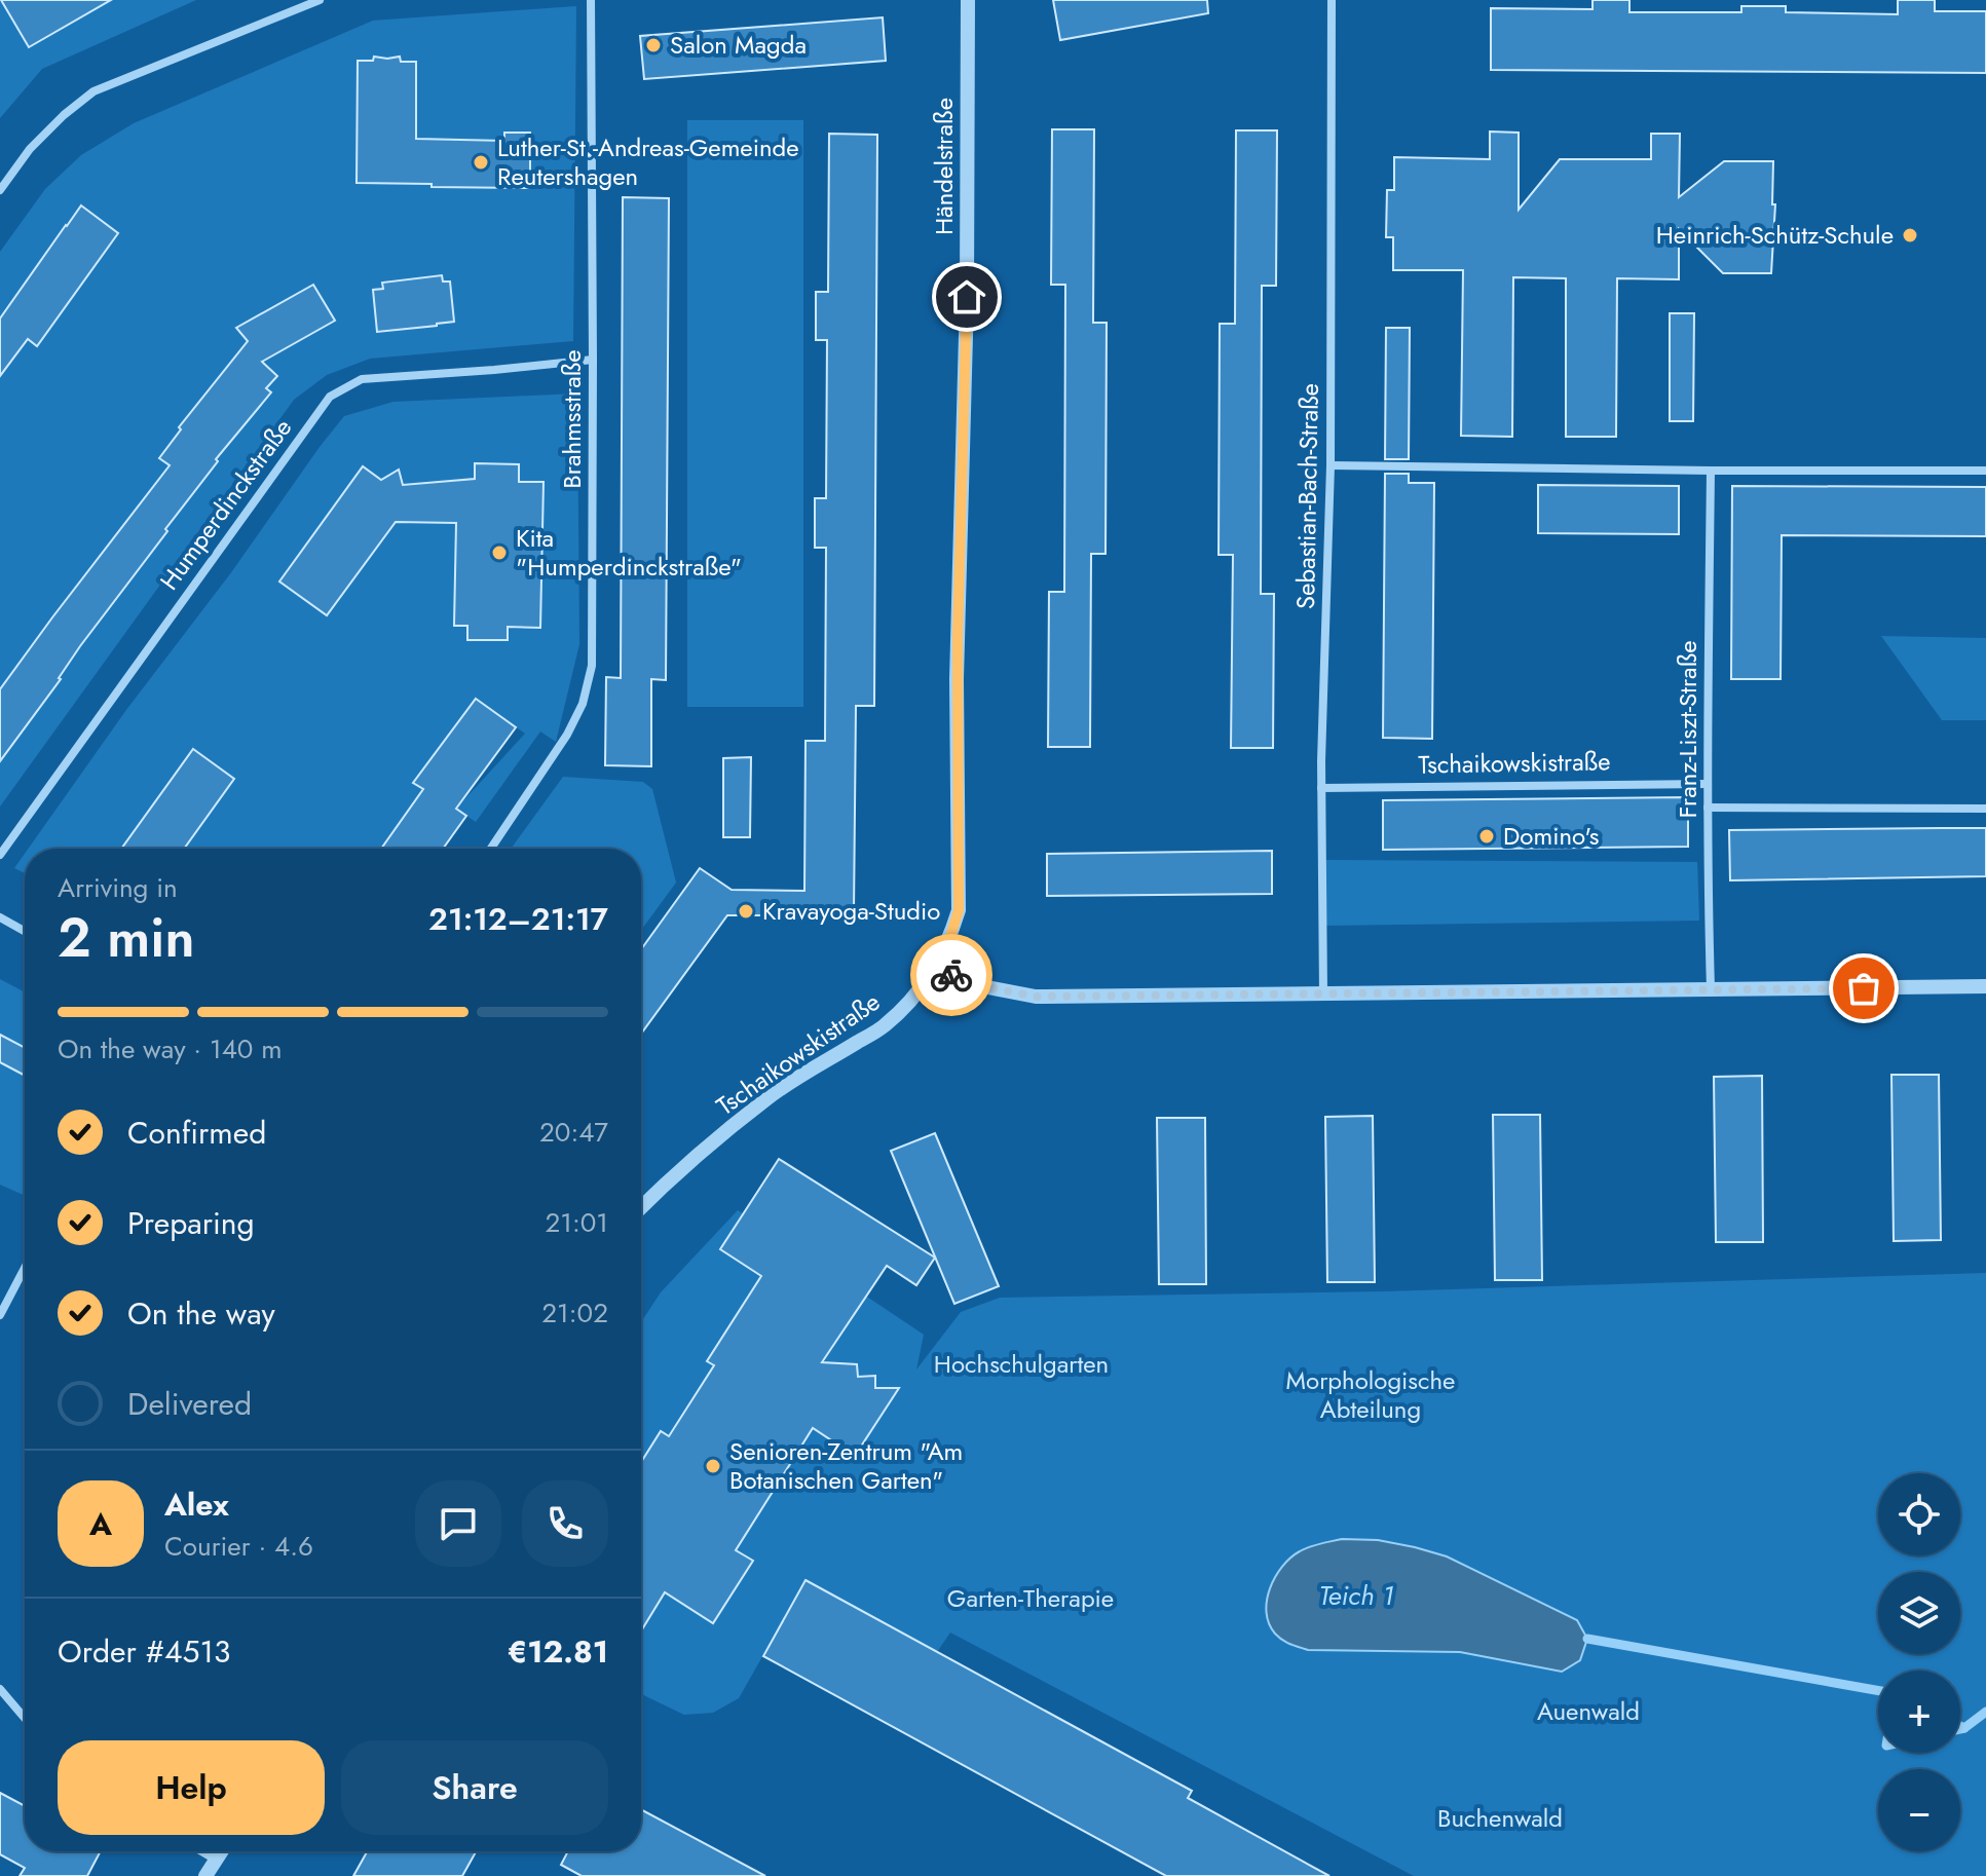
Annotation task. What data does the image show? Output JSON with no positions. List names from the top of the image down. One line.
{"streets":{"street":["Händelstraße","Brahmsstraße","Sebastian-Bach-Straße","Humperdinckstraße","Franz-Liszt-Straße","Tschaikowskistraße"]},"crossings":[["Händelstraße","Tschaikowskistraße"],["Brahmsstraße","Humperdinckstraße"],["Sebastian-Bach-Straße","Tschaikowskistraße"],["Franz-Liszt-Straße","Tschaikowskistraße"]],"water":["Teich 1"],"parks":["Hochschulgarten","Morphologische Abteilung","Garten-Therapie","Auenwald","Buchenwald"],"places":["Salon Magda","Luther-St.-Andreas-Gemeinde Reutershagen","Heinrich-Schütz-Schule","Kita \"Humperdinckstraße\"","Domino's","Kravayoga-Studio","Senioren-Zentrum \"Am Botanischen Garten\""],"page":{"heading":["2 min","Arriving in","21:12–21:17"],"panel":["Alex","Courier · 4.6","Order #4513","€12.81"],"bar":"On the way · 140 m","list":[["Confirmed","20:47"],["Preparing","21:01"],["On the way","21:02"],"Delivered"],"map_buttons":["+","−"],"round":"A","buttons":["Help","Share"]}}
